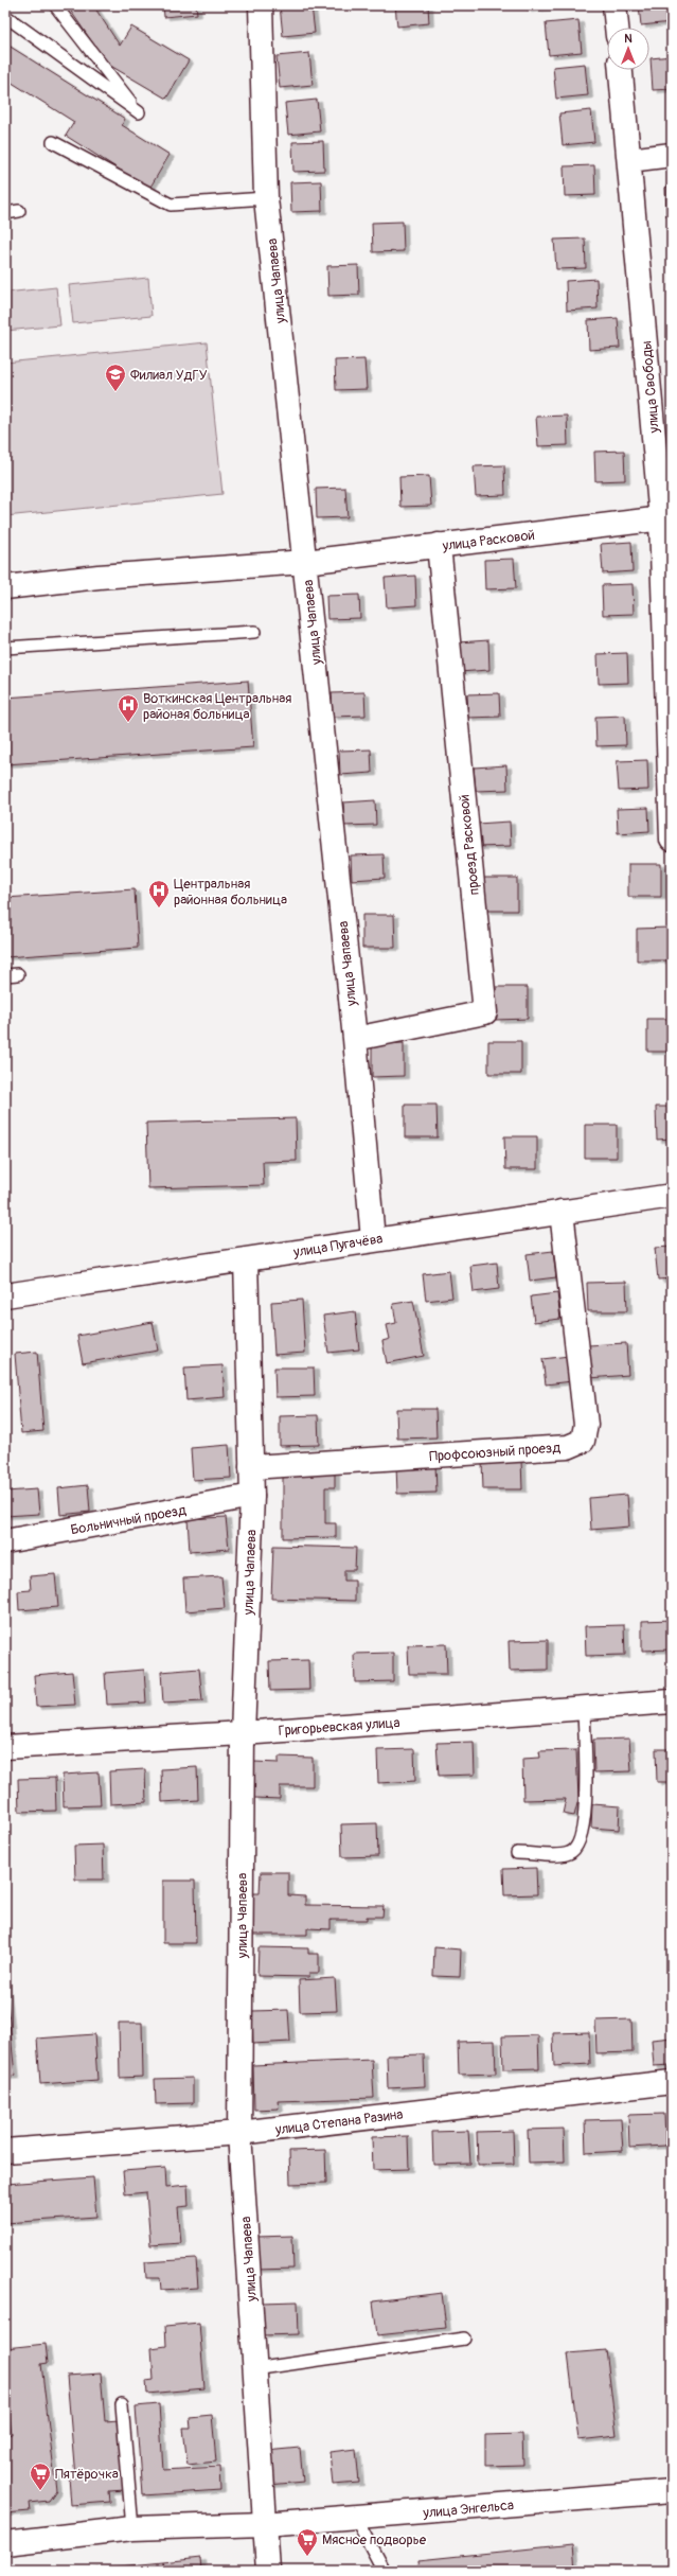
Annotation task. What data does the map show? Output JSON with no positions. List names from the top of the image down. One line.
{"streets":{"street":["улица Чапаева","улица Свободы","улица Расковой","проезд Расковой","улица Пугачёва","Профсоюзный проезд","Больничный проезд","Григорьевская улица","улица Степана Разина","улица Энгельса"]},"crossings":[["улица Чапаева","улица Расковой"],["улица Чапаева","проезд Расковой"],["улица Чапаева","улица Пугачёва"],["улица Чапаева","Профсоюзный проезд"],["улица Чапаева","Больничный проезд"],["улица Чапаева","Григорьевская улица"],["улица Чапаева","улица Степана Разина"],["улица Чапаева","улица Энгельса"],["улица Свободы","улица Расковой"],["улица Расковой","проезд Расковой"],["улица Пугачёва","Профсоюзный проезд"]],"places":{"school or university":["Филиал УдГУ"],"hospital":["Воткинская Центральная районая больница","Центральная районная больница"],"supermarket":["Пятёрочка","Мясное подворье"]},"north":"top"}
